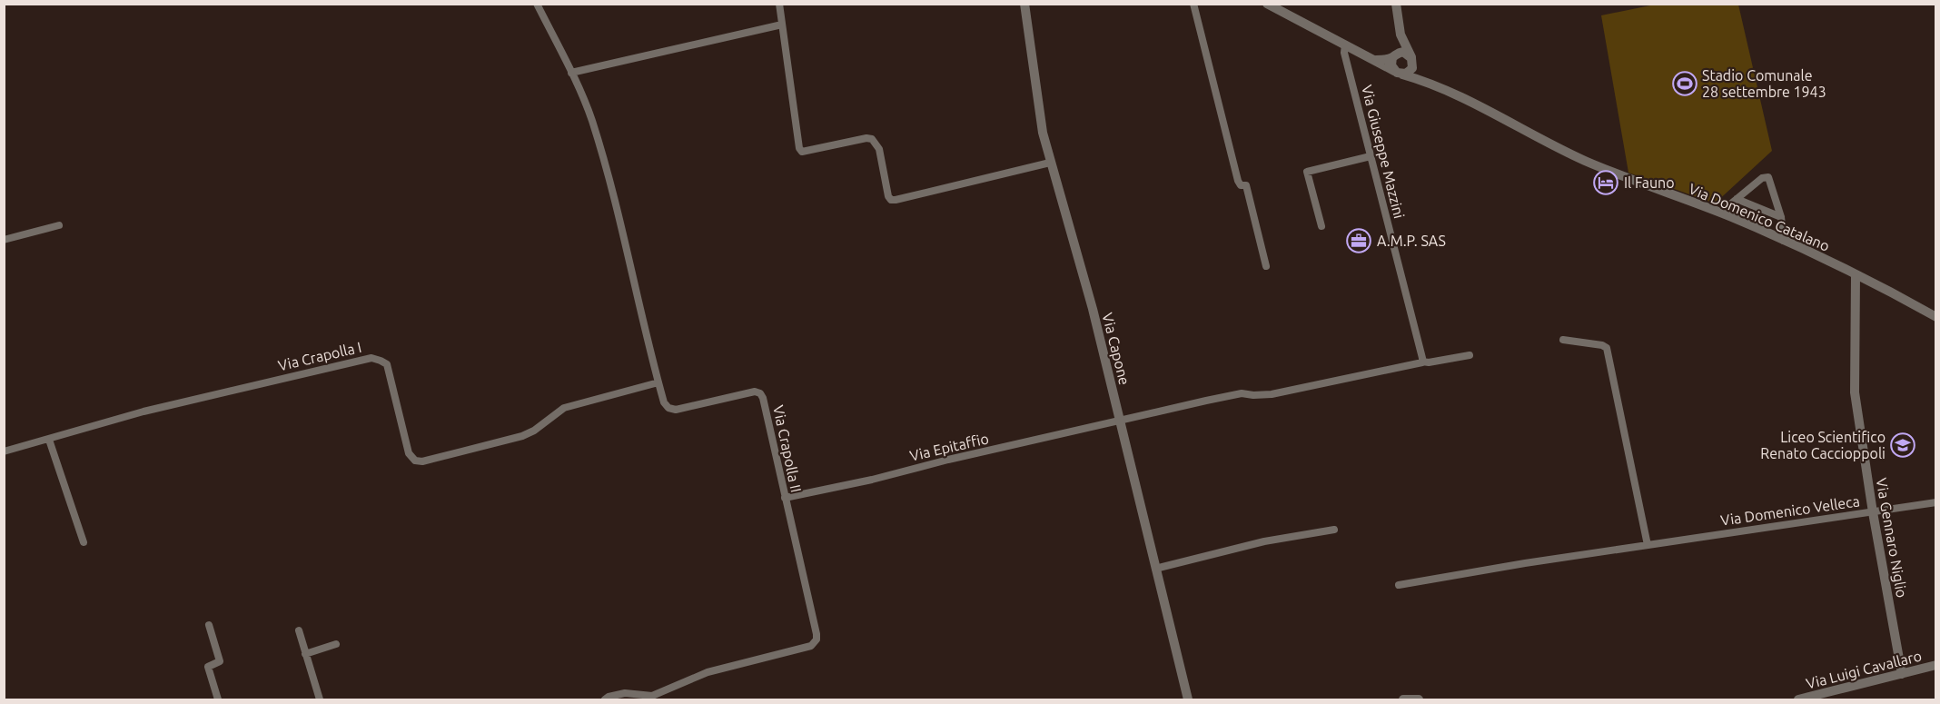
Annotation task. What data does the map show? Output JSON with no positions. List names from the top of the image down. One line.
{"streets":{"street":["Via Giuseppe Mazzini","Via Domenico Catalano","Via Capone","Via Crapolla I","Via Epitaffio","Via Crapolla II","Via Domenico Velleca","Via Gennaro Niglio","Via Luigi Cavallaro"]},"crossings":[["Via Giuseppe Mazzini","Via Domenico Catalano"],["Via Domenico Catalano","Via Gennaro Niglio"],["Via Capone","Via Epitaffio"],["Via Crapolla I","Via Crapolla II"],["Via Epitaffio","Via Crapolla II"],["Via Domenico Velleca","Via Gennaro Niglio"],["Via Gennaro Niglio","Via Luigi Cavallaro"]],"places":{"sports":["Stadio Comunale 28 settembre 1943"],"hotel":["Il Fauno"],"office":["A.M.P. SAS"],"school or university":["Liceo Scientifico Renato Caccioppoli"]}}
